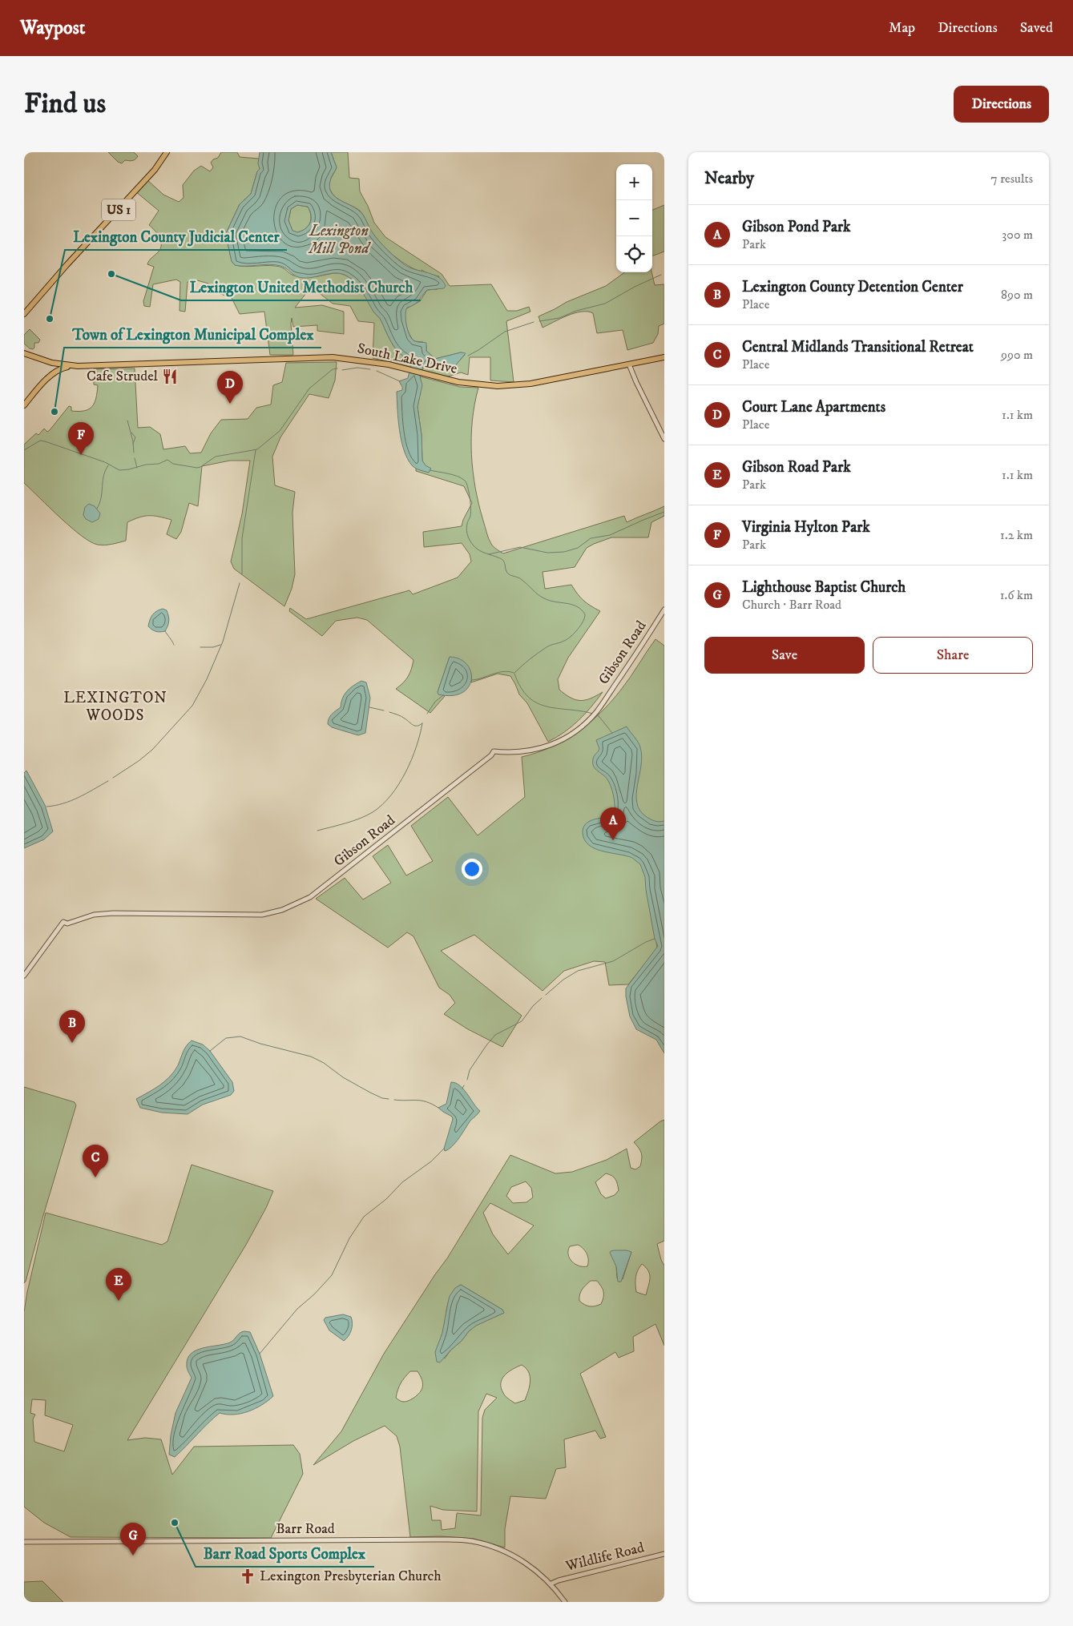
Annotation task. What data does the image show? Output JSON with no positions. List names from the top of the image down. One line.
{"streets":{"main road":["US 1","South Lake Drive"],"street":["Gibson Road","Barr Road","Wildlife Road"]},"crossings":[["Barr Road","Wildlife Road"]],"districts":["LEXINGTON WOODS"],"water":["Lexington Mill Pond"],"places":{"other":["Lexington United Methodist Church","Lexington County Judicial Center","Town of Lexington Municipal Complex","Barr Road Sports Complex"],"restaurant":["Cafe Strudel"],"church":["Lexington Presbyterian Church"]},"page":{"header":"Waypost","nav":["Map","Directions","Saved"],"buttons":["Directions",["Save","Share"]],"title":"Find us","heading":["Nearby","7 results"],"map_buttons":["+","−"],"list":[{"mark":"A","name":"Gibson Pond Park","note":"Park","value":"300 m"},{"mark":"B","name":"Lexington County Detention Center","note":"Place","value":"890 m"},{"mark":"C","name":"Central Midlands Transitional Retreat","note":"Place","value":"990 m"},{"mark":"D","name":"Court Lane Apartments","note":"Place","value":"1.1 km"},{"mark":"E","name":"Gibson Road Park","note":"Park","value":"1.1 km"},{"mark":"F","name":"Virginia Hylton Park","note":"Park","value":"1.2 km"},{"mark":"G","name":"Lighthouse Baptist Church","note":"Church · Barr Road","value":"1.6 km"}],"pins":["D","F","A","B","C","E","G"]}}
